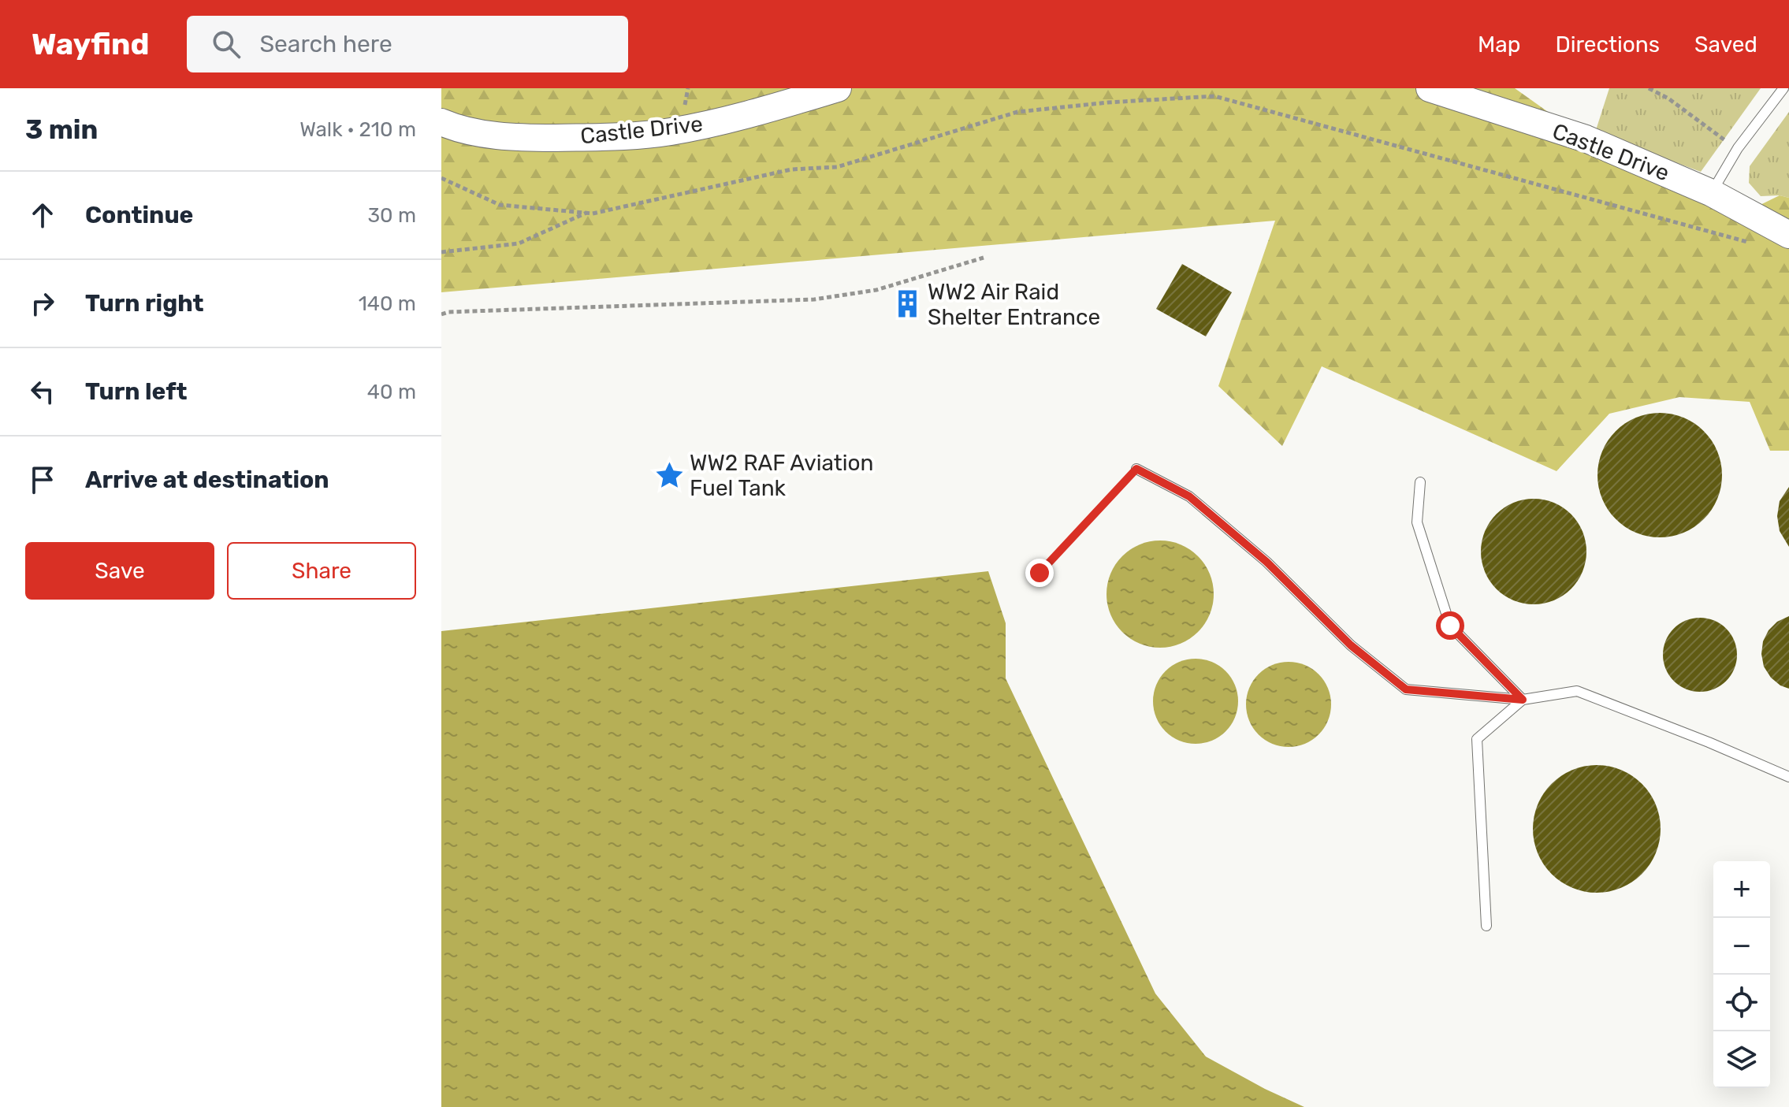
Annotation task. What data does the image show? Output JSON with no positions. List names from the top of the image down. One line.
{"streets":{"street":["Castle Drive"]},"places":{"building":["WW2 Air Raid Shelter Entrance"],"place":["WW2 RAF Aviation Fuel Tank"]},"page":{"header":"Wayfind","search":"Search here","nav":["Map","Directions","Saved"],"heading":["3 min","Walk · 210 m"],"list":[["Continue","30 m"],["Turn right","140 m"],["Turn left","40 m"],"Arrive at destination"],"buttons":["Save","Share"],"map_buttons":["+","−"]}}
